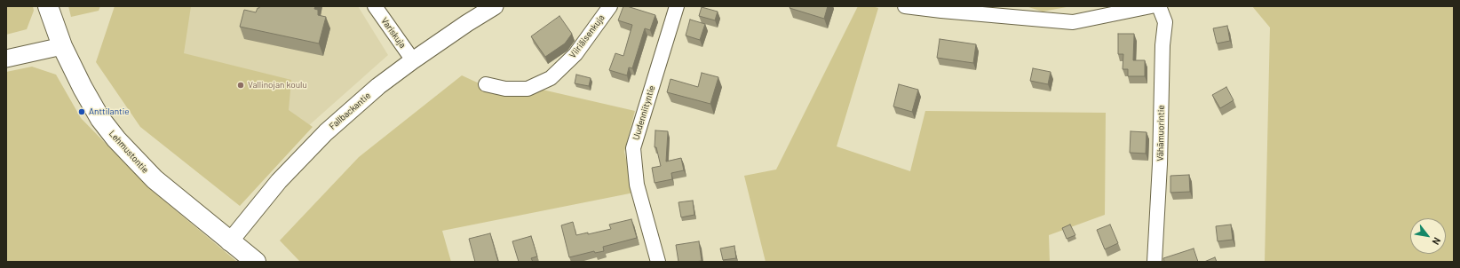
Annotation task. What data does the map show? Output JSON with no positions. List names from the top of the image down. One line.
{"streets":{"main road":["Lehmustontie"],"street":["Variskuja","Viiriäisenkuja","Fallbackantie","Uudenniityntie","Vähämuorintie"]},"crossings":[["Variskuja","Fallbackantie"],["Fallbackantie","Lehmustontie"]],"places":["Vallinojan koulu","Anttilantie"],"north":"bottom right"}
